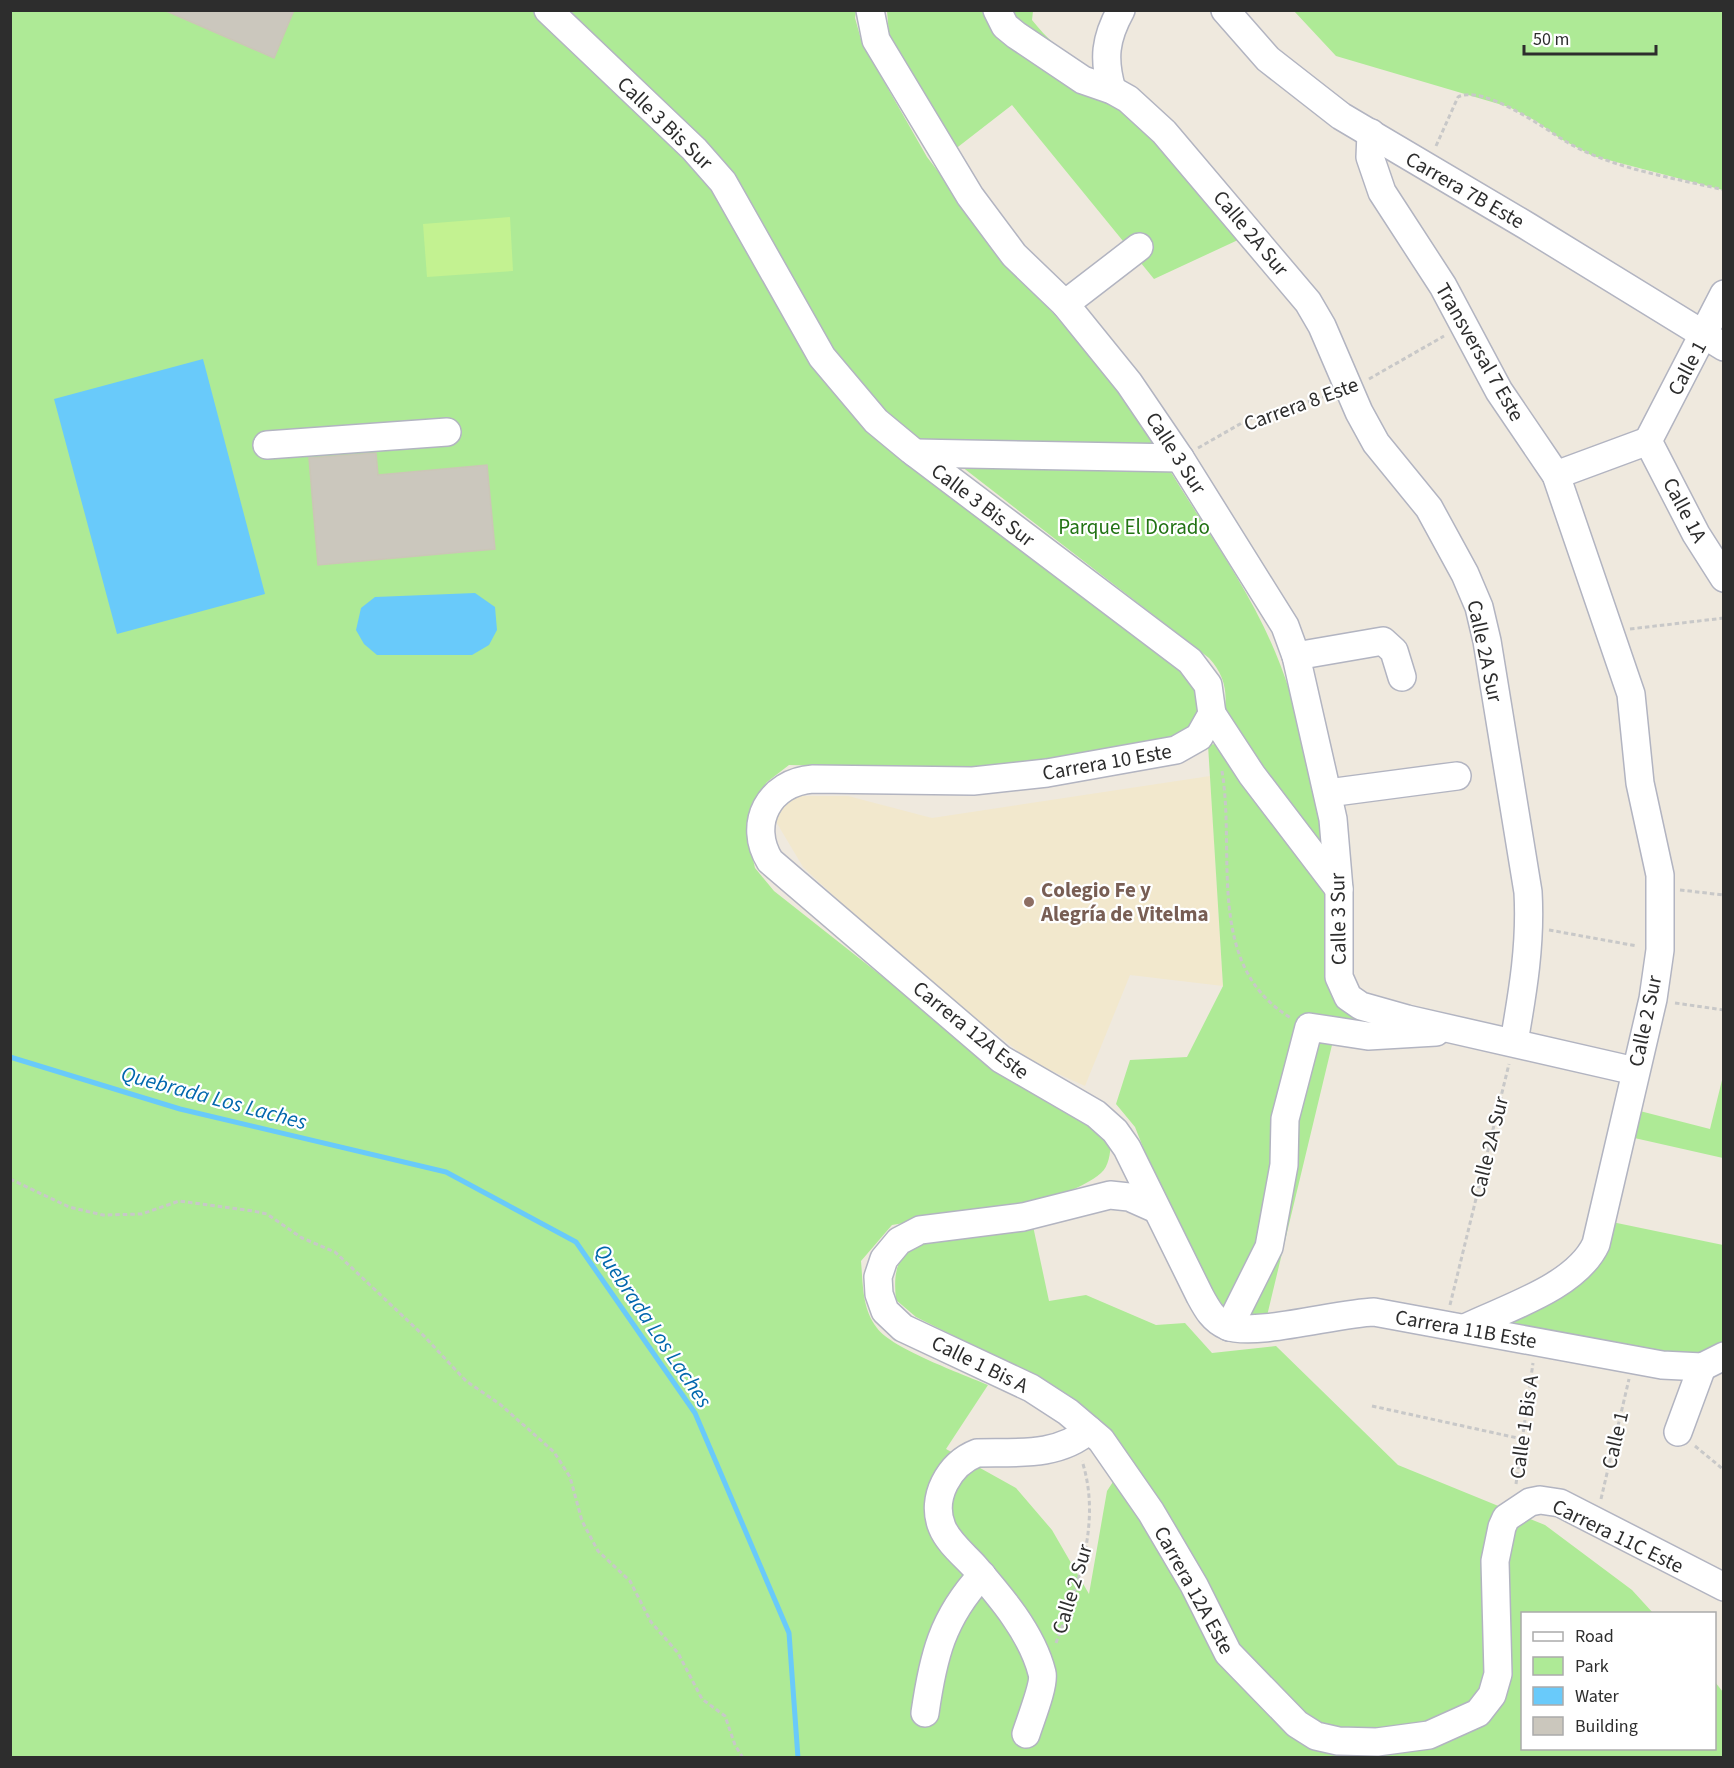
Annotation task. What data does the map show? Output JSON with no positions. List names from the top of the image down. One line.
{"streets":{"street":["Calle 3 Bis Sur","Carrera 7B Este","Calle 2A Sur","Transversal 7 Este","Calle 1","Calle 3 Sur","Calle 1A","Carrera 10 Este","Calle 2 Sur","Carrera 12A Este","Carrera 11B Este","Calle 1 Bis A","Carrera 11C Este"],"path":["Carrera 8 Este"]},"crossings":[["Calle 3 Bis Sur","Carrera 10 Este"],["Carrera 7B Este","Transversal 7 Este"],["Carrera 7B Este","Calle 1"],["Calle 2A Sur","Carrera 8 Este"],["Calle 2A Sur","Calle 2 Sur"],["Calle 2A Sur","Carrera 11B Este"],["Transversal 7 Este","Carrera 8 Este"],["Transversal 7 Este","Calle 2 Sur"],["Calle 1","Calle 1A"],["Calle 1","Carrera 11B Este"],["Calle 1","Carrera 11C Este"],["Carrera 8 Este","Calle 3 Sur"],["Carrera 10 Este","Carrera 12A Este"],["Calle 2 Sur","Carrera 12A Este"],["Calle 2 Sur","Carrera 11B Este"],["Calle 2 Sur","Calle 1 Bis A"],["Carrera 12A Este","Carrera 11B Este"],["Carrera 12A Este","Calle 1 Bis A"],["Carrera 12A Este","Carrera 11C Este"],["Carrera 11B Este","Calle 1 Bis A"],["Calle 1 Bis A","Carrera 11C Este"]],"water":["Quebrada Los Laches"],"parks":["Parque El Dorado"],"places":["Colegio Fe y Alegría de Vitelma"],"legend":["Road","Park","Water","Building"],"scale_bar":"50 m"}
